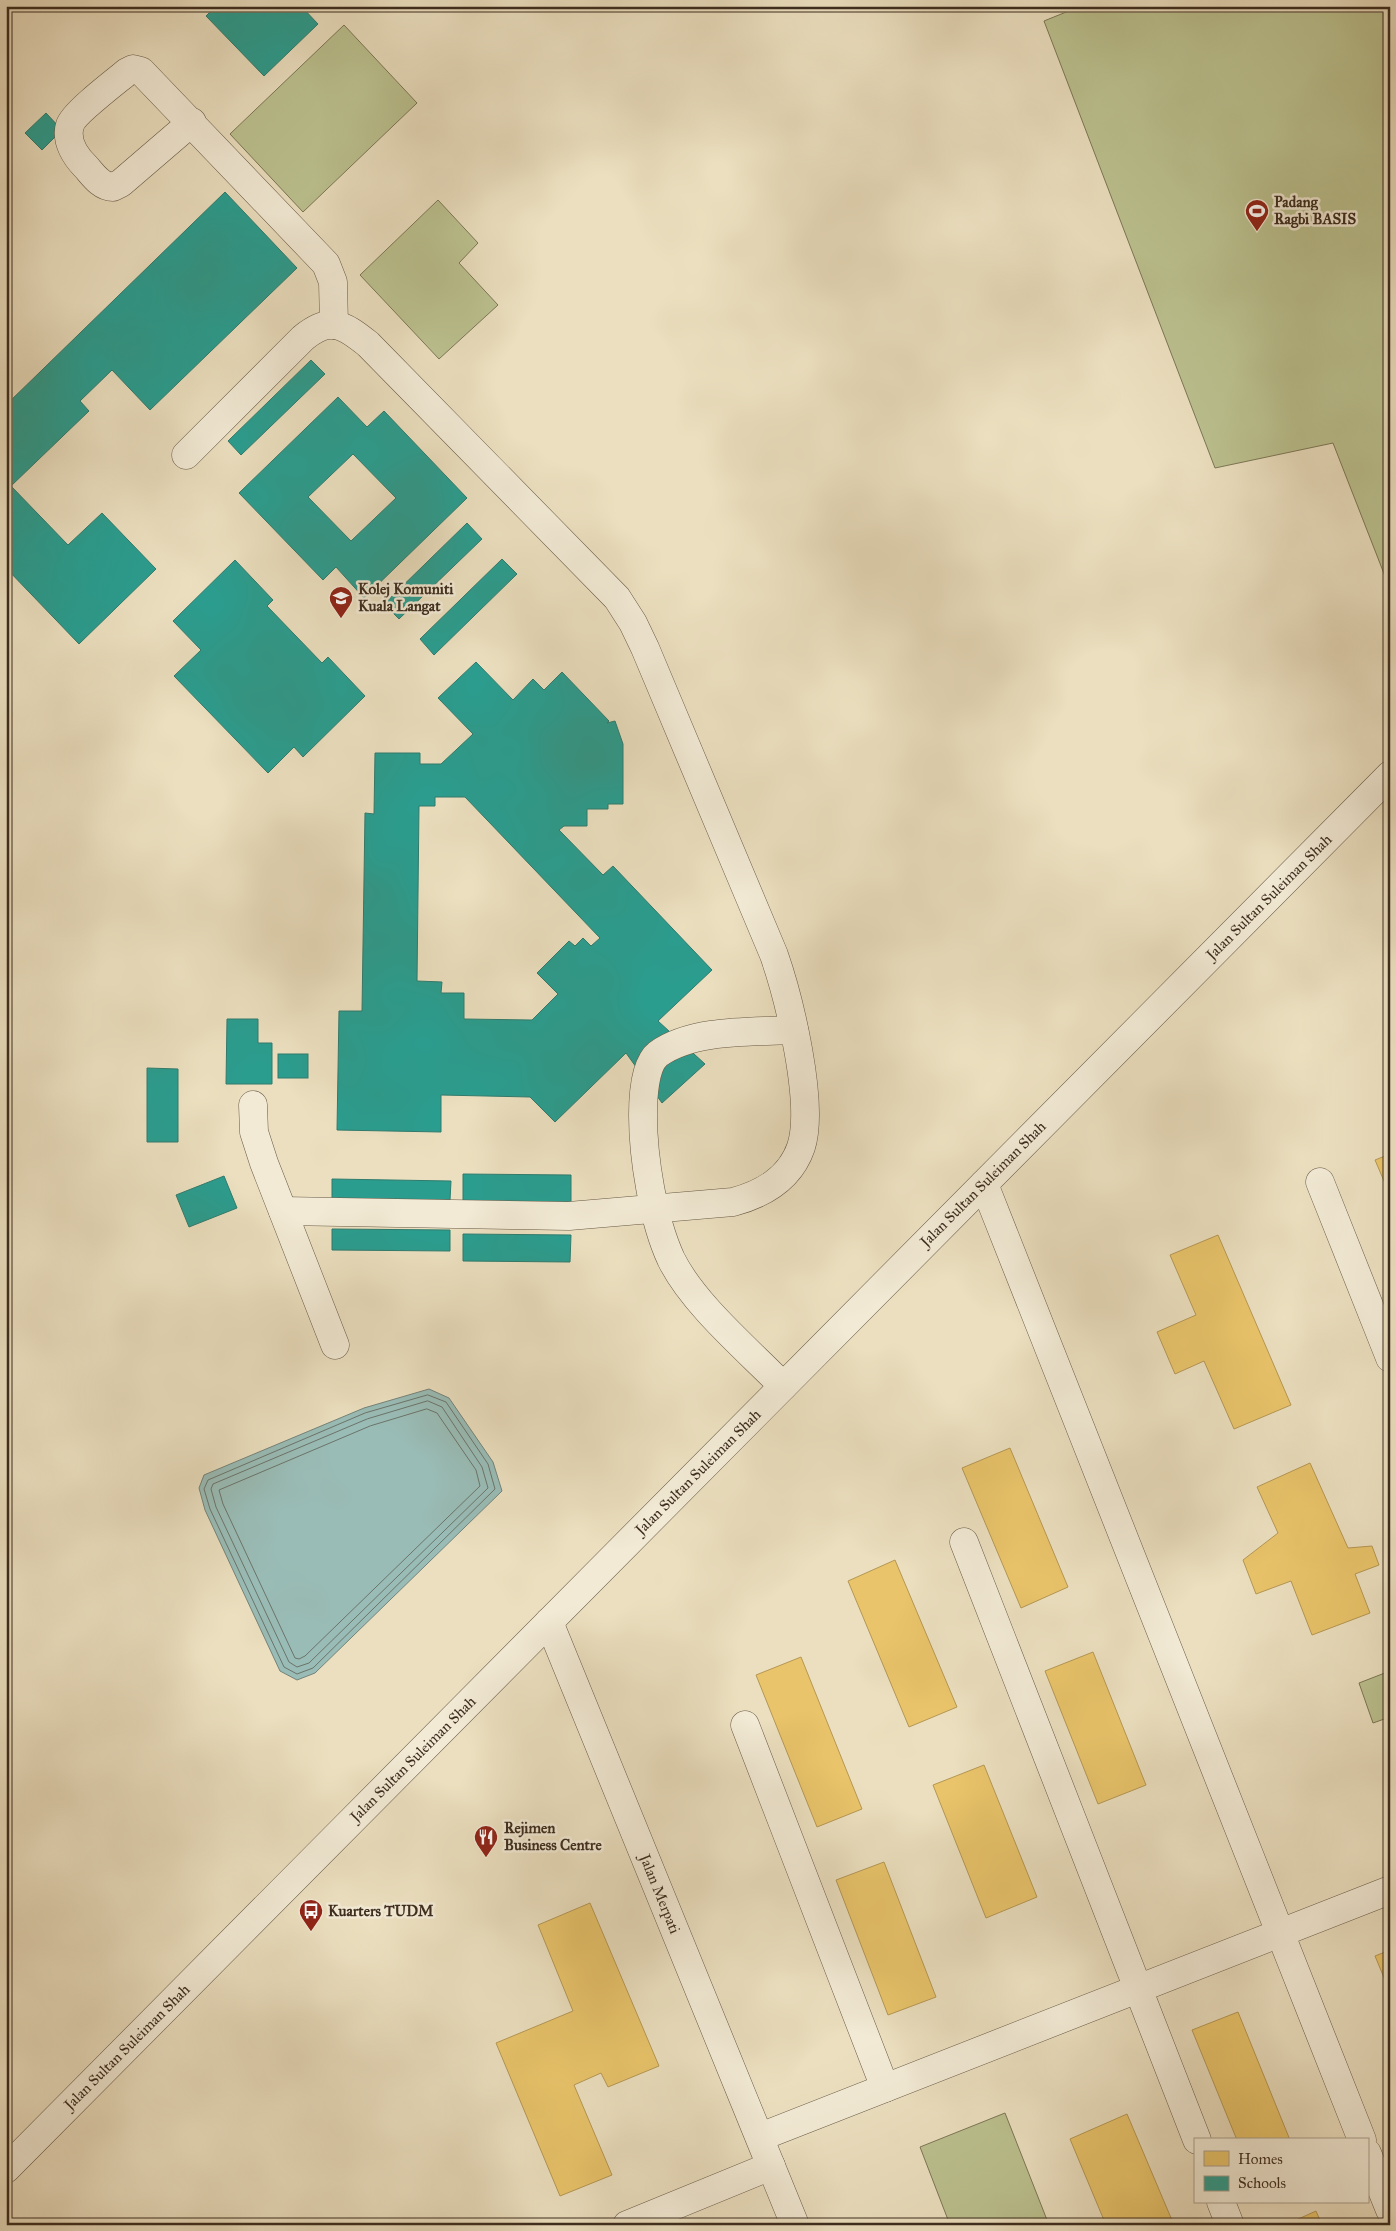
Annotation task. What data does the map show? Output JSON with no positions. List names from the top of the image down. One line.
{"streets":{"street":["Jalan Sultan Suleiman Shah","Jalan Merpati"]},"crossings":[["Jalan Sultan Suleiman Shah","Jalan Merpati"]],"places":{"sports":["Padang Ragbi BASIS"],"school or university":["Kolej Komuniti Kuala Langat"],"restaurant":["Rejimen Business Centre"],"bus stop":["Kuarters TUDM"]},"legend":["Homes","Schools"]}
